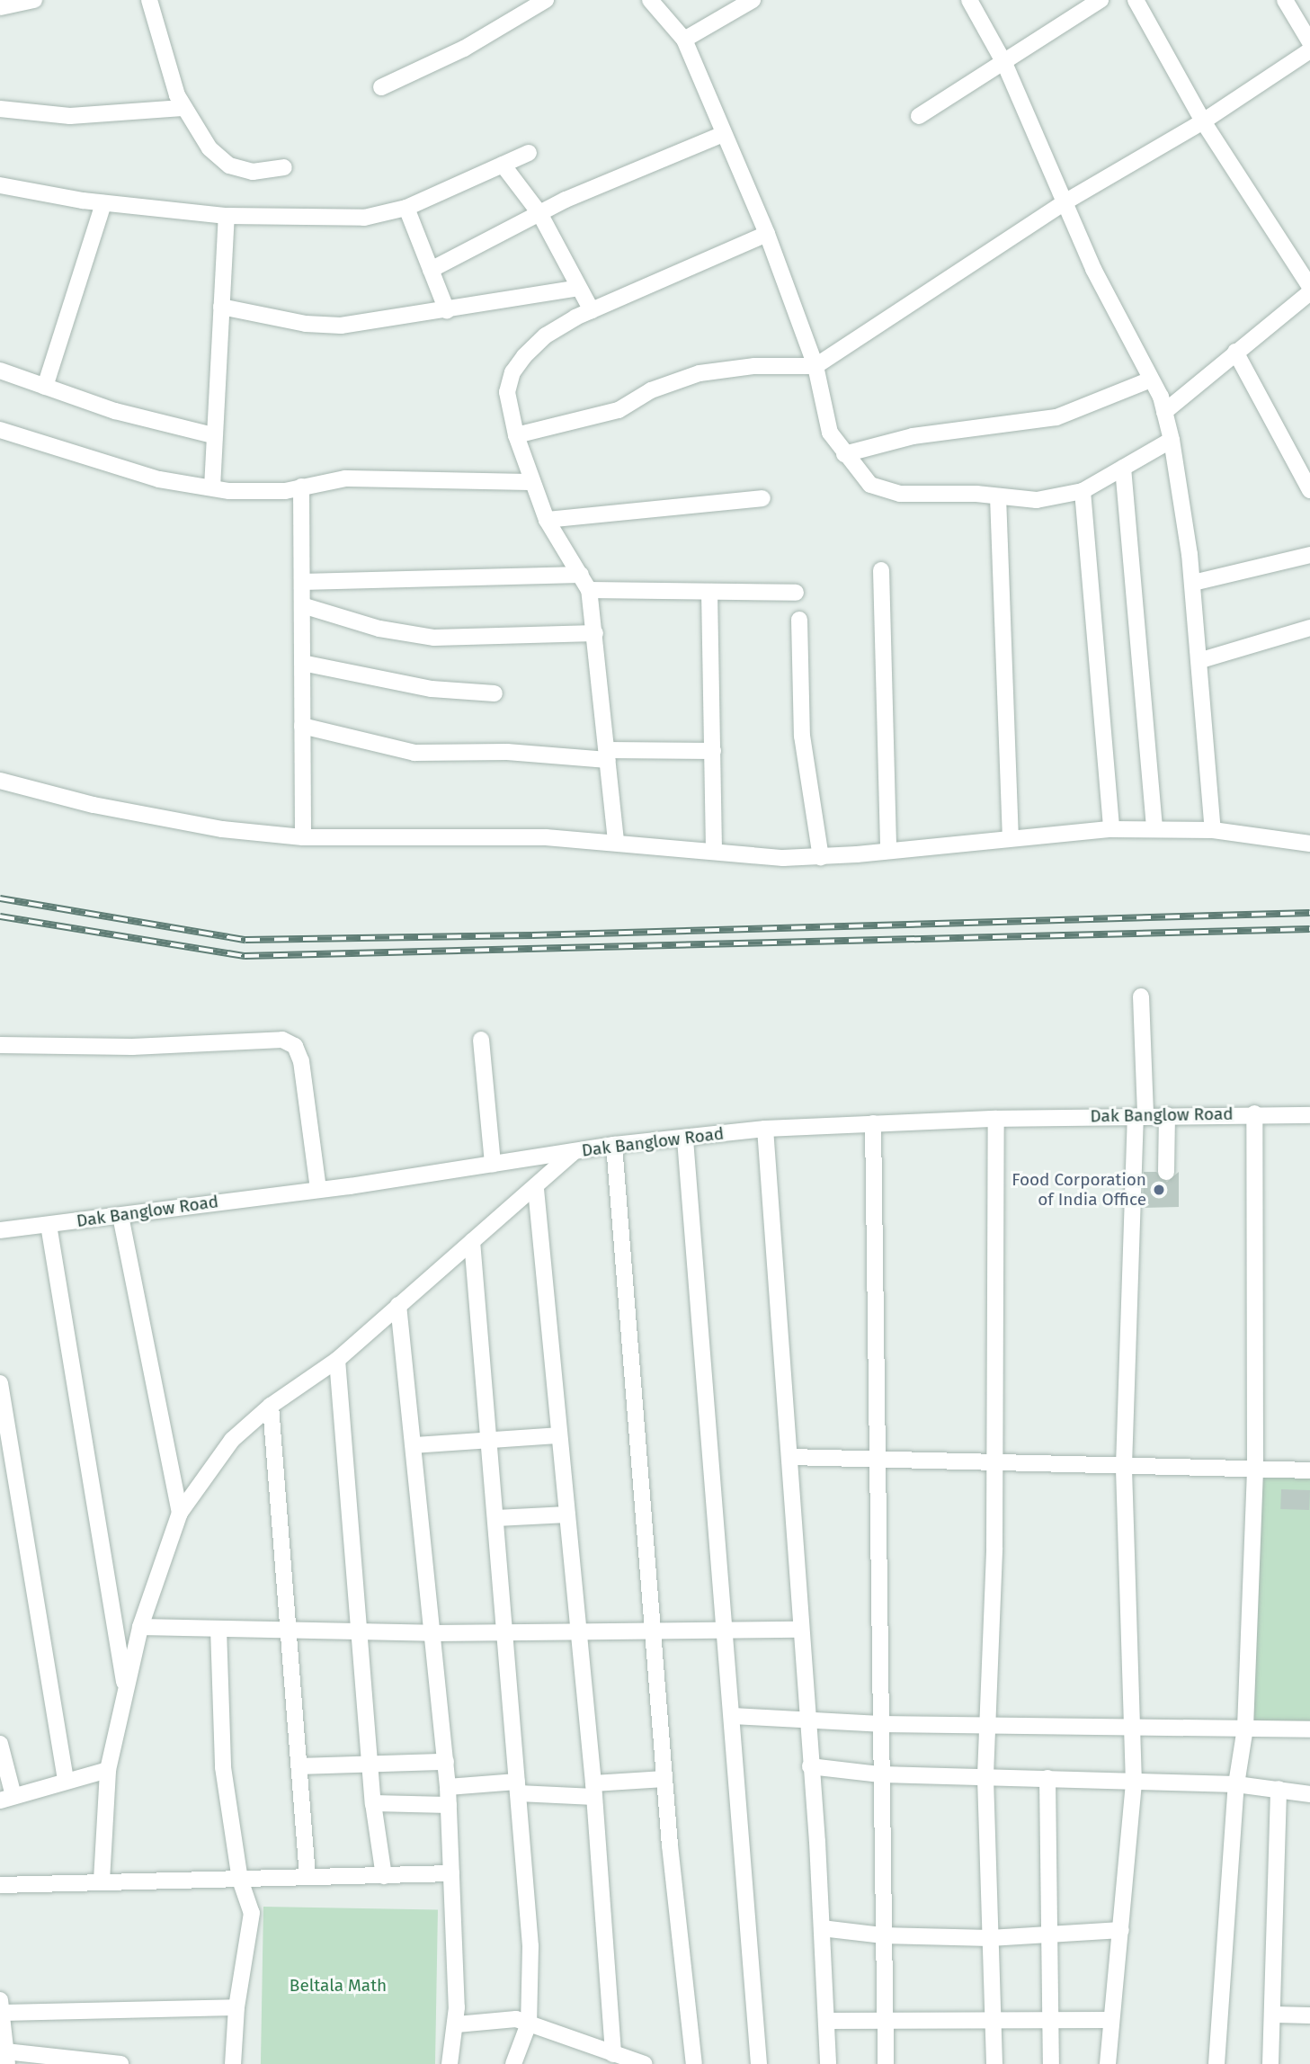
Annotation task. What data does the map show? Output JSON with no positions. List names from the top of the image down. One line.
{"streets":{"street":["Dak Banglow Road"]},"parks":["Beltala Math"],"places":["Food Corporation of India Office"]}
